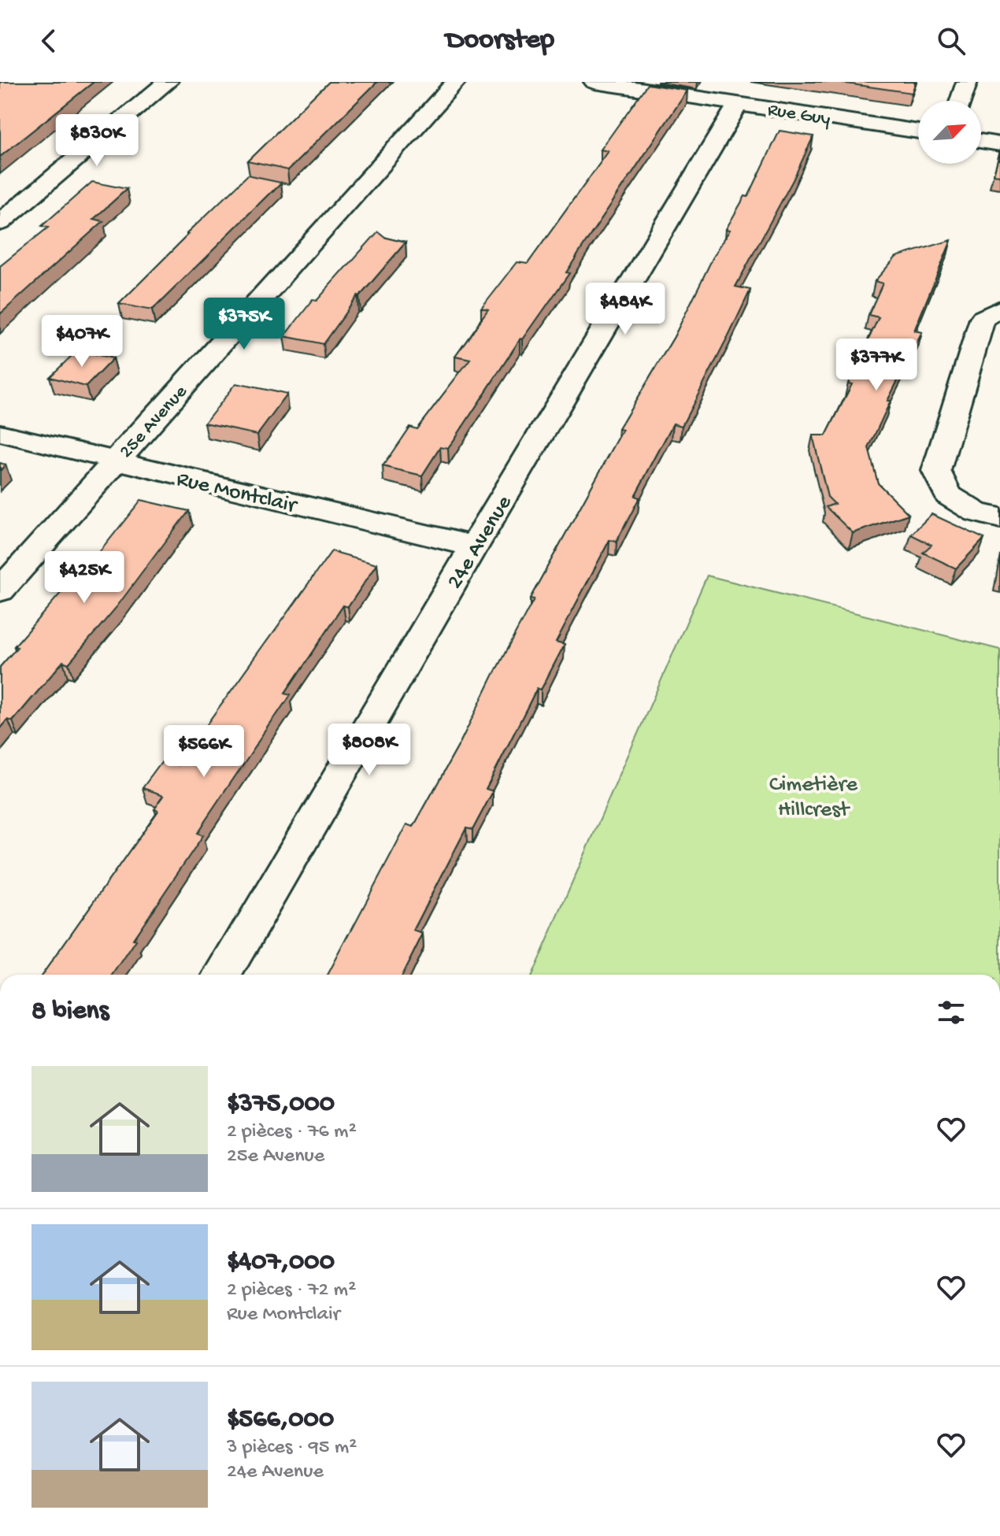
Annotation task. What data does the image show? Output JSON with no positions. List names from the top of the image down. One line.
{"streets":{"street":["Rue Guy","25e Avenue","Rue Montclair","24e Avenue"]},"crossings":[["Rue Guy","24e Avenue"],["25e Avenue","Rue Montclair"],["Rue Montclair","24e Avenue"]],"parks":["Cimetière Hillcrest"],"north":"top right","page":{"header":"Doorstep","price":["$830K","$484K","$375K","$407K","$377K","$425K","$808K","$566K"],"heading":"8 biens","list":[{"name":"$375,000","note":"2 pièces · 76 m² · 25e Avenue"},{"name":"$407,000","note":"2 pièces · 72 m² · Rue Montclair"},{"name":"$566,000","note":"3 pièces · 95 m² · 24e Avenue"}]}}
